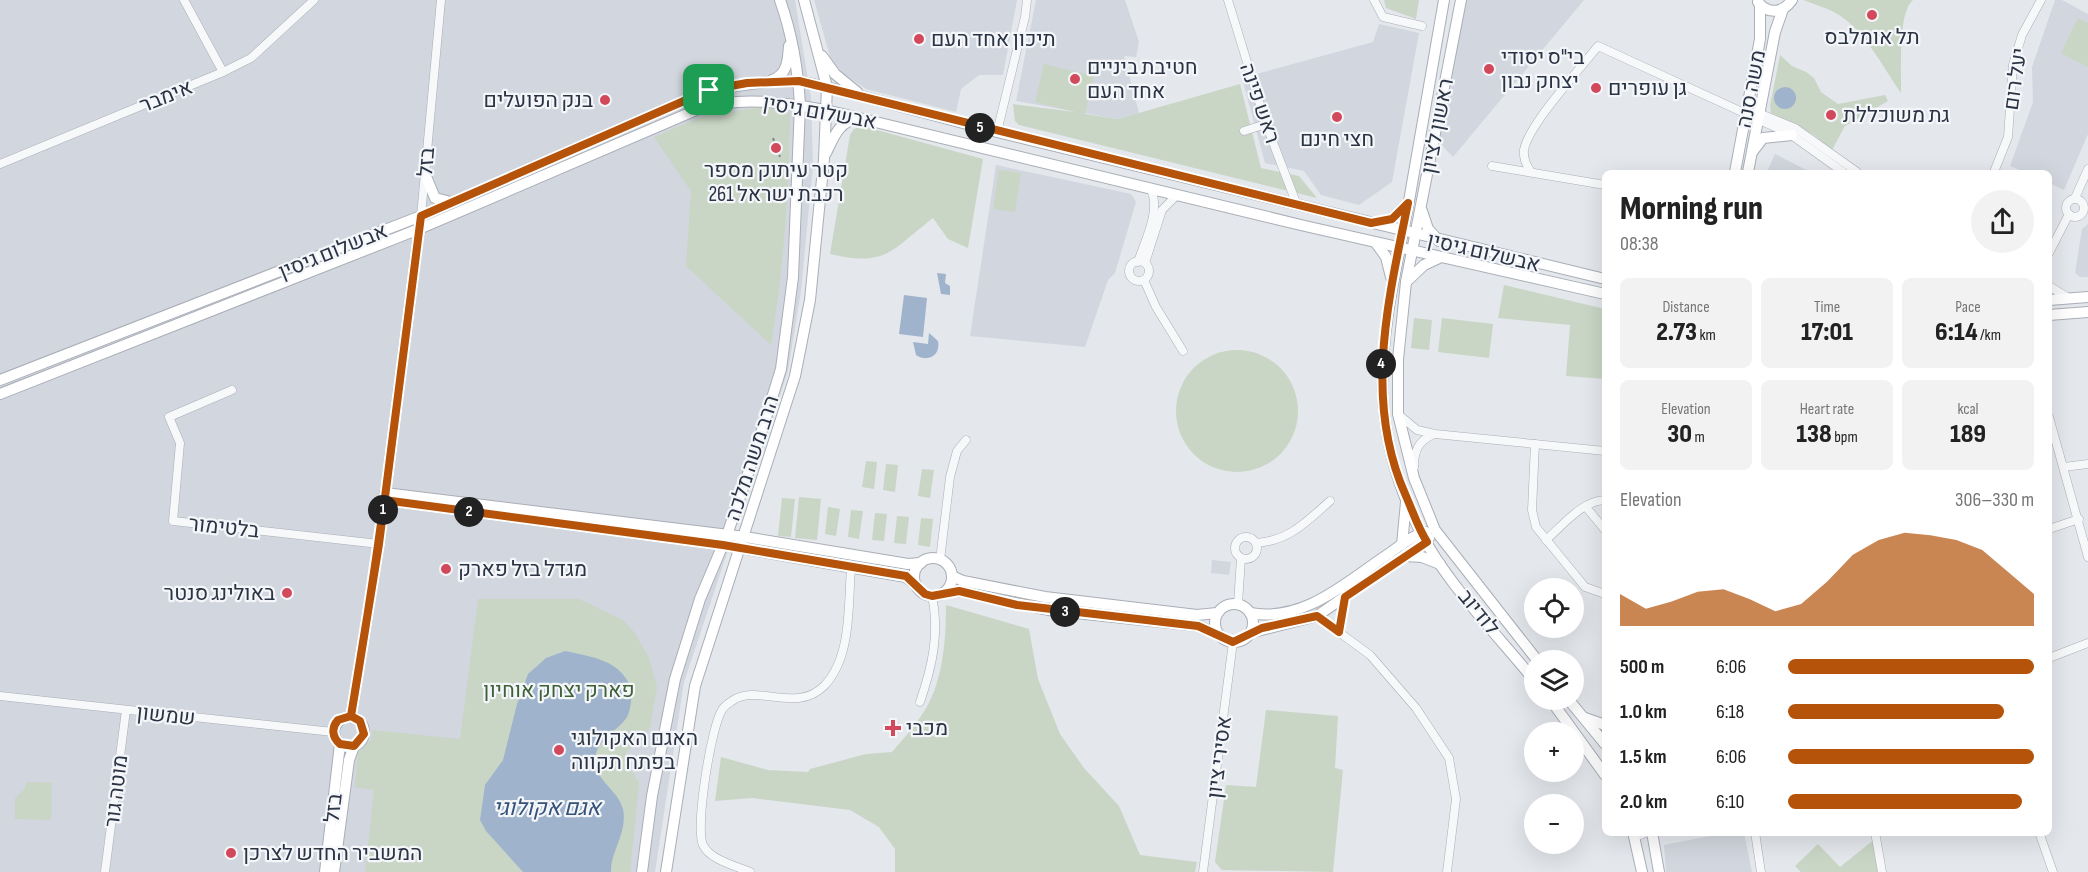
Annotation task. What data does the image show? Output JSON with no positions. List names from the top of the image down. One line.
{"streets":{"street":["יעל רום","משה סנה","אימבר","ראש פינה","אבשלום גיסין","ראשון לציון","בזל","הרב משה מלכה","בלטימור","לודיוב","שמשון","אסירי ציון","מוטה גור"]},"crossings":[["ראש פינה","אבשלום גיסין"],["אבשלום גיסין","ראשון לציון"],["אבשלום גיסין","בזל"],["אבשלום גיסין","הרב משה מלכה"],["ראשון לציון","לודיוב"],["בזל","בלטימור"],["בזל","שמשון"],["שמשון","מוטה גור"]],"water":["אגם אקולוגי"],"parks":["פארק יצחק אוחיון"],"places":{"other":["תל אומלבס","תיכון אחד העם","בי\"ס יסודי יצחק נבון","חטיבת ביניים אחד העם","גן עופרים","בנק הפועלים","גת משוכללת","חצי חינם","קטר עיתוק מספר 261 רכבת ישראל","מגדל בזל פארק","באולינג סנטר","האגם האקולוגי בפתח תקווה","המשביר החדש לצרכן"],"health":["מכבי"]},"page":{"pins":["5","4","1","2","3"],"heading":["Morning run","08:38"],"stats":[["Distance","2.73 km"],["Time","17:01"],["Pace","6:14 /km"],["Elevation","30 m"],["Heart rate","138 bpm"],["kcal","189"]],"chart":["Elevation","306–330 m"],"map_buttons":["+","−"],"list":[{"name":"500 m","note":"6:06"},{"name":"1.0 km","note":"6:18"},{"name":"1.5 km","note":"6:06"},{"name":"2.0 km","note":"6:10"}]}}
